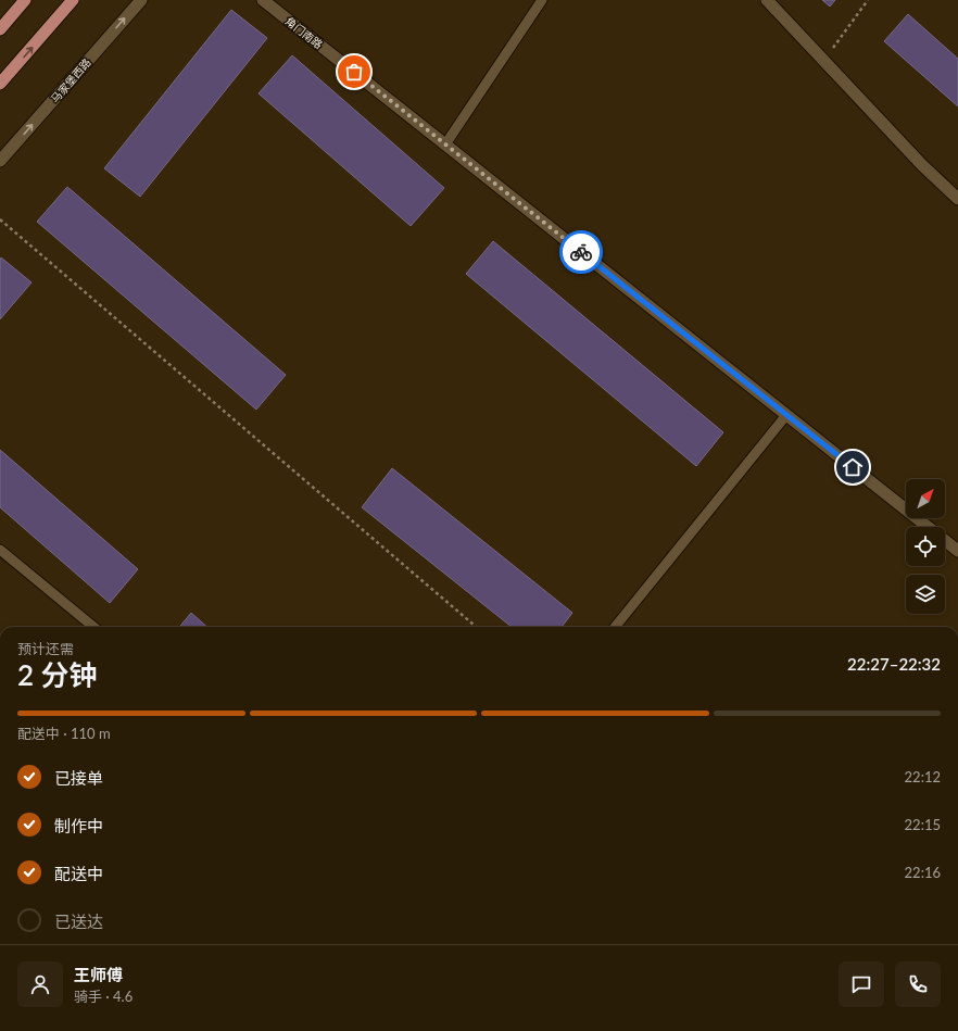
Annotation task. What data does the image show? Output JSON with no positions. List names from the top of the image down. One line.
{"streets":{"street":["角门南路","马家堡西路"]},"one_way":["马家堡西路"],"north":"top right","page":{"heading":["2 分钟","预计还需","22:27–22:32"],"panel":["王师傅","骑手 · 4.6"],"bar":"配送中 · 110 m","list":[["已接单","22:12"],["制作中","22:15"],["配送中","22:16"],"已送达"]}}
